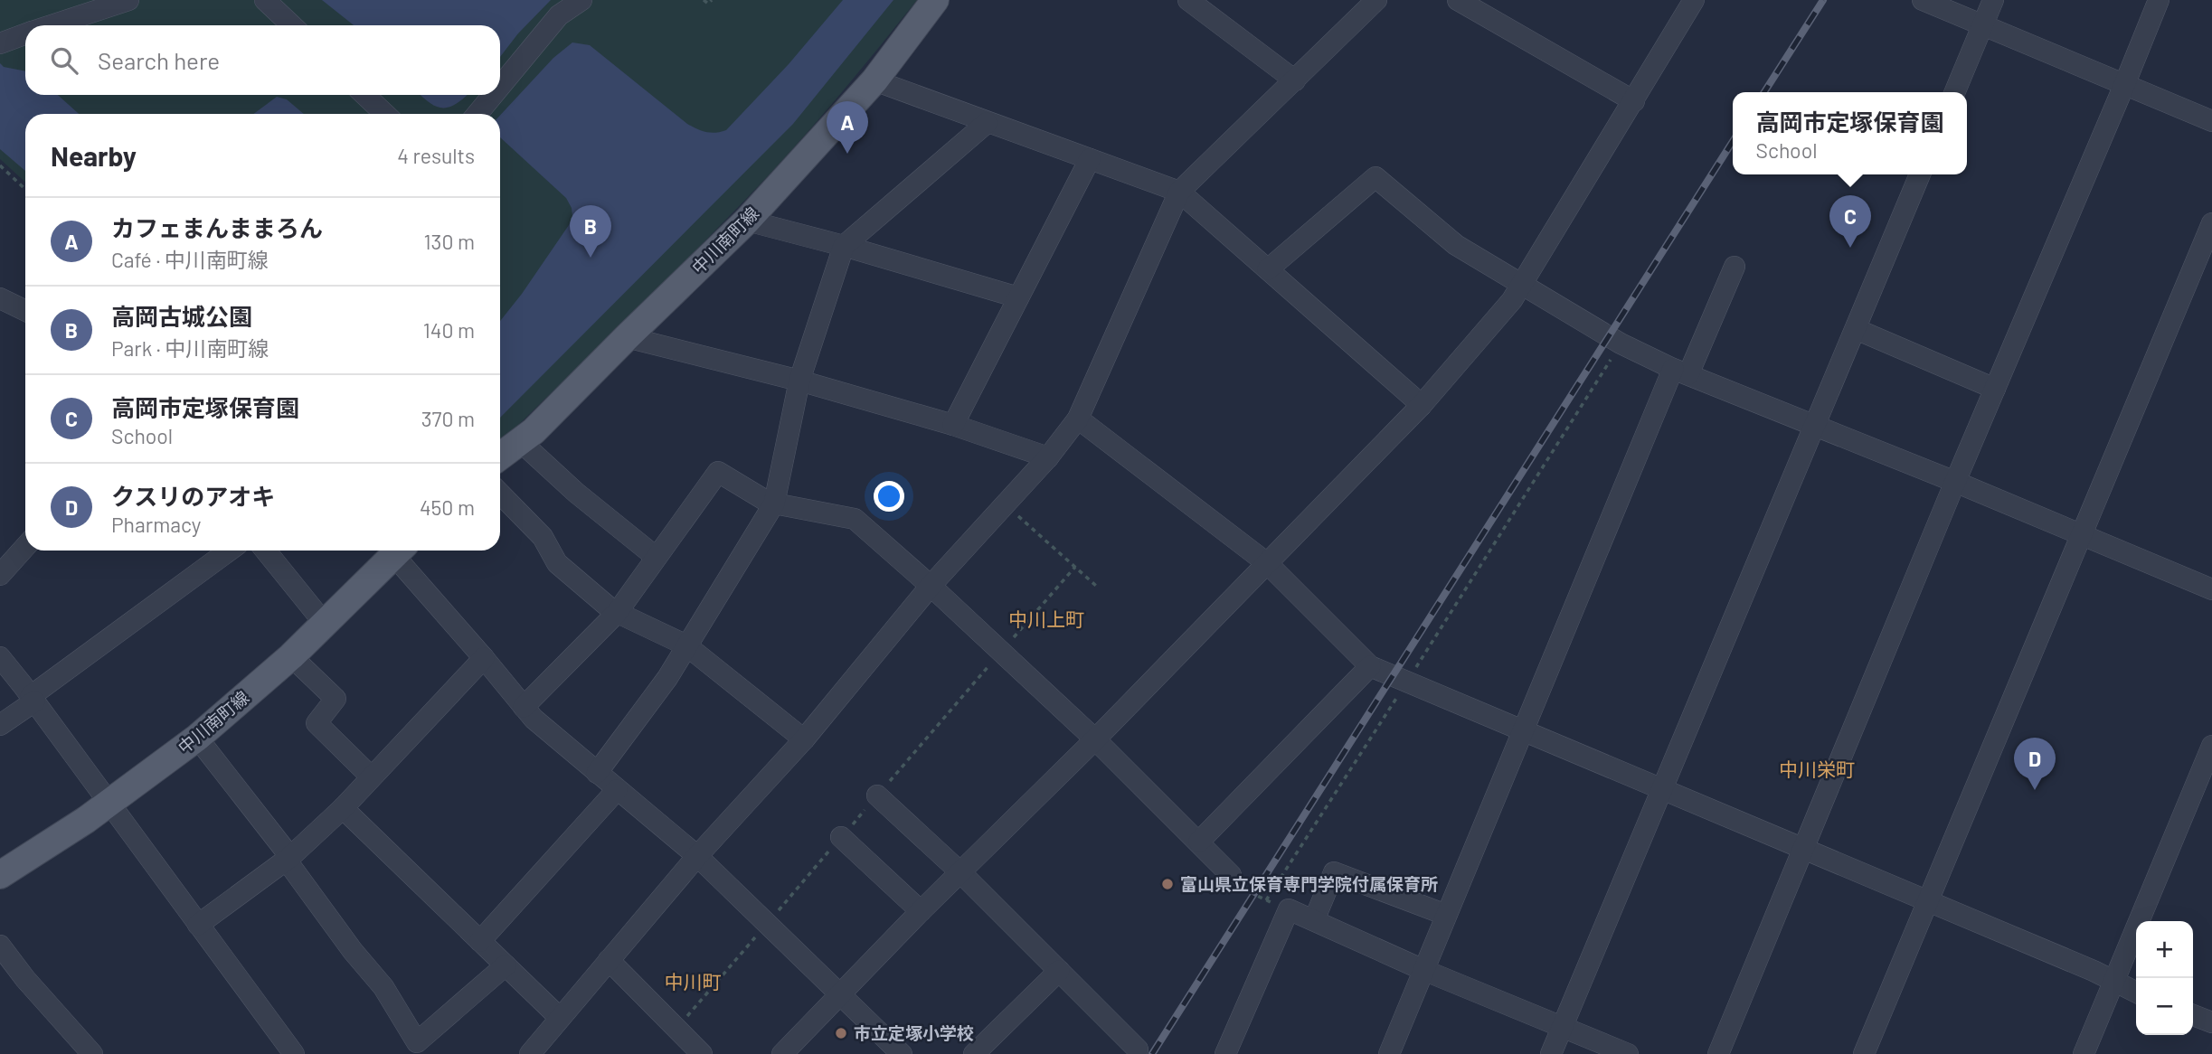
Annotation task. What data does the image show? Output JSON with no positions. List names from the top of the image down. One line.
{"streets":{"main road":["中川南町線"]},"districts":["中川上町","中川栄町","中川町"],"places":["富山県立保育専門学院付属保育所","市立定塚小学校"],"page":{"search":"Search here","popup":["高岡市定塚保育園","School"],"pins":["A","C","B","D"],"heading":["Nearby","4 results"],"list":[{"mark":"A","name":"カフェまんままろん","note":"Café · 中川南町線","value":"130 m"},{"mark":"B","name":"高岡古城公園","note":"Park · 中川南町線","value":"140 m"},{"mark":"C","name":"高岡市定塚保育園","note":"School","value":"370 m"},{"mark":"D","name":"クスリのアオキ","note":"Pharmacy","value":"450 m"}],"map_buttons":["+","−"]}}
